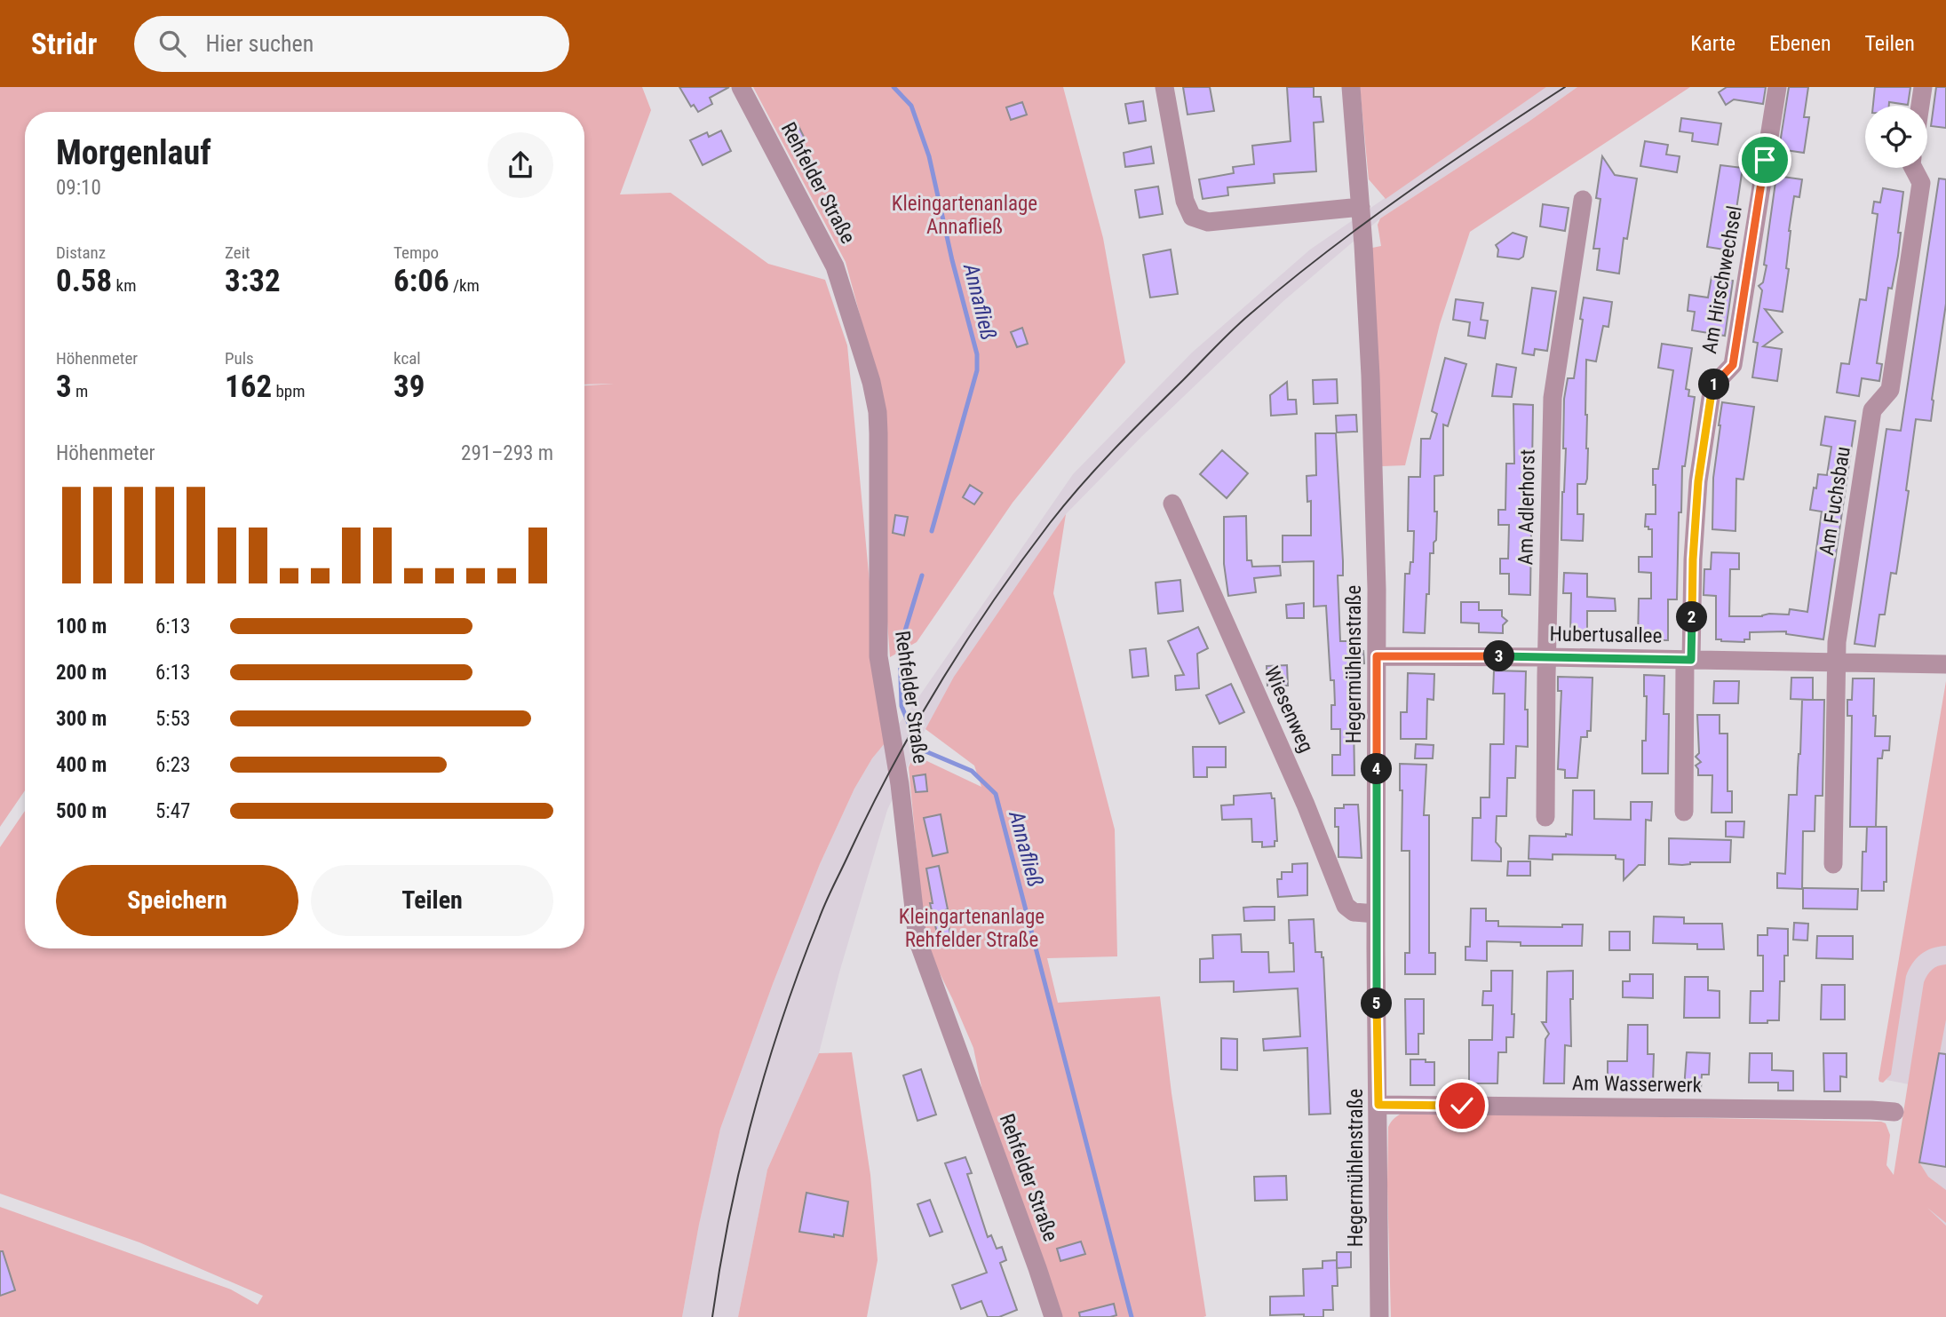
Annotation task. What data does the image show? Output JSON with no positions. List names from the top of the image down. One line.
{"streets":{"street":["Rehfelder Straße","Am Hirschwechsel","Am Fuchsbau","Am Adlerhorst","Hubertusallee","Hegermühlenstraße","Wiesenweg","Am Wasserwerk"]},"crossings":[["Am Hirschwechsel","Hubertusallee"],["Am Fuchsbau","Hubertusallee"],["Am Adlerhorst","Hubertusallee"],["Hubertusallee","Hegermühlenstraße"],["Hegermühlenstraße","Wiesenweg"],["Hegermühlenstraße","Am Wasserwerk"]],"water":["Annafließ"],"parks":["Kleingartenanlage Annafließ","Kleingartenanlage Rehfelder Straße"],"page":{"header":"Stridr","search":"Hier suchen","nav":["Karte","Ebenen","Teilen"],"heading":["Morgenlauf","09:10"],"stats":[["Distanz","0.58 km"],["Zeit","3:32"],["Tempo","6:06 /km"],["Höhenmeter","3 m"],["Puls","162 bpm"],["kcal","39"]],"pins":["1","2","3","4","5"],"chart":["Höhenmeter","291–293 m"],"list":[{"name":"100 m","note":"6:13"},{"name":"200 m","note":"6:13"},{"name":"300 m","note":"5:53"},{"name":"400 m","note":"6:23"},{"name":"500 m","note":"5:47"}],"buttons":["Speichern","Teilen"]}}
